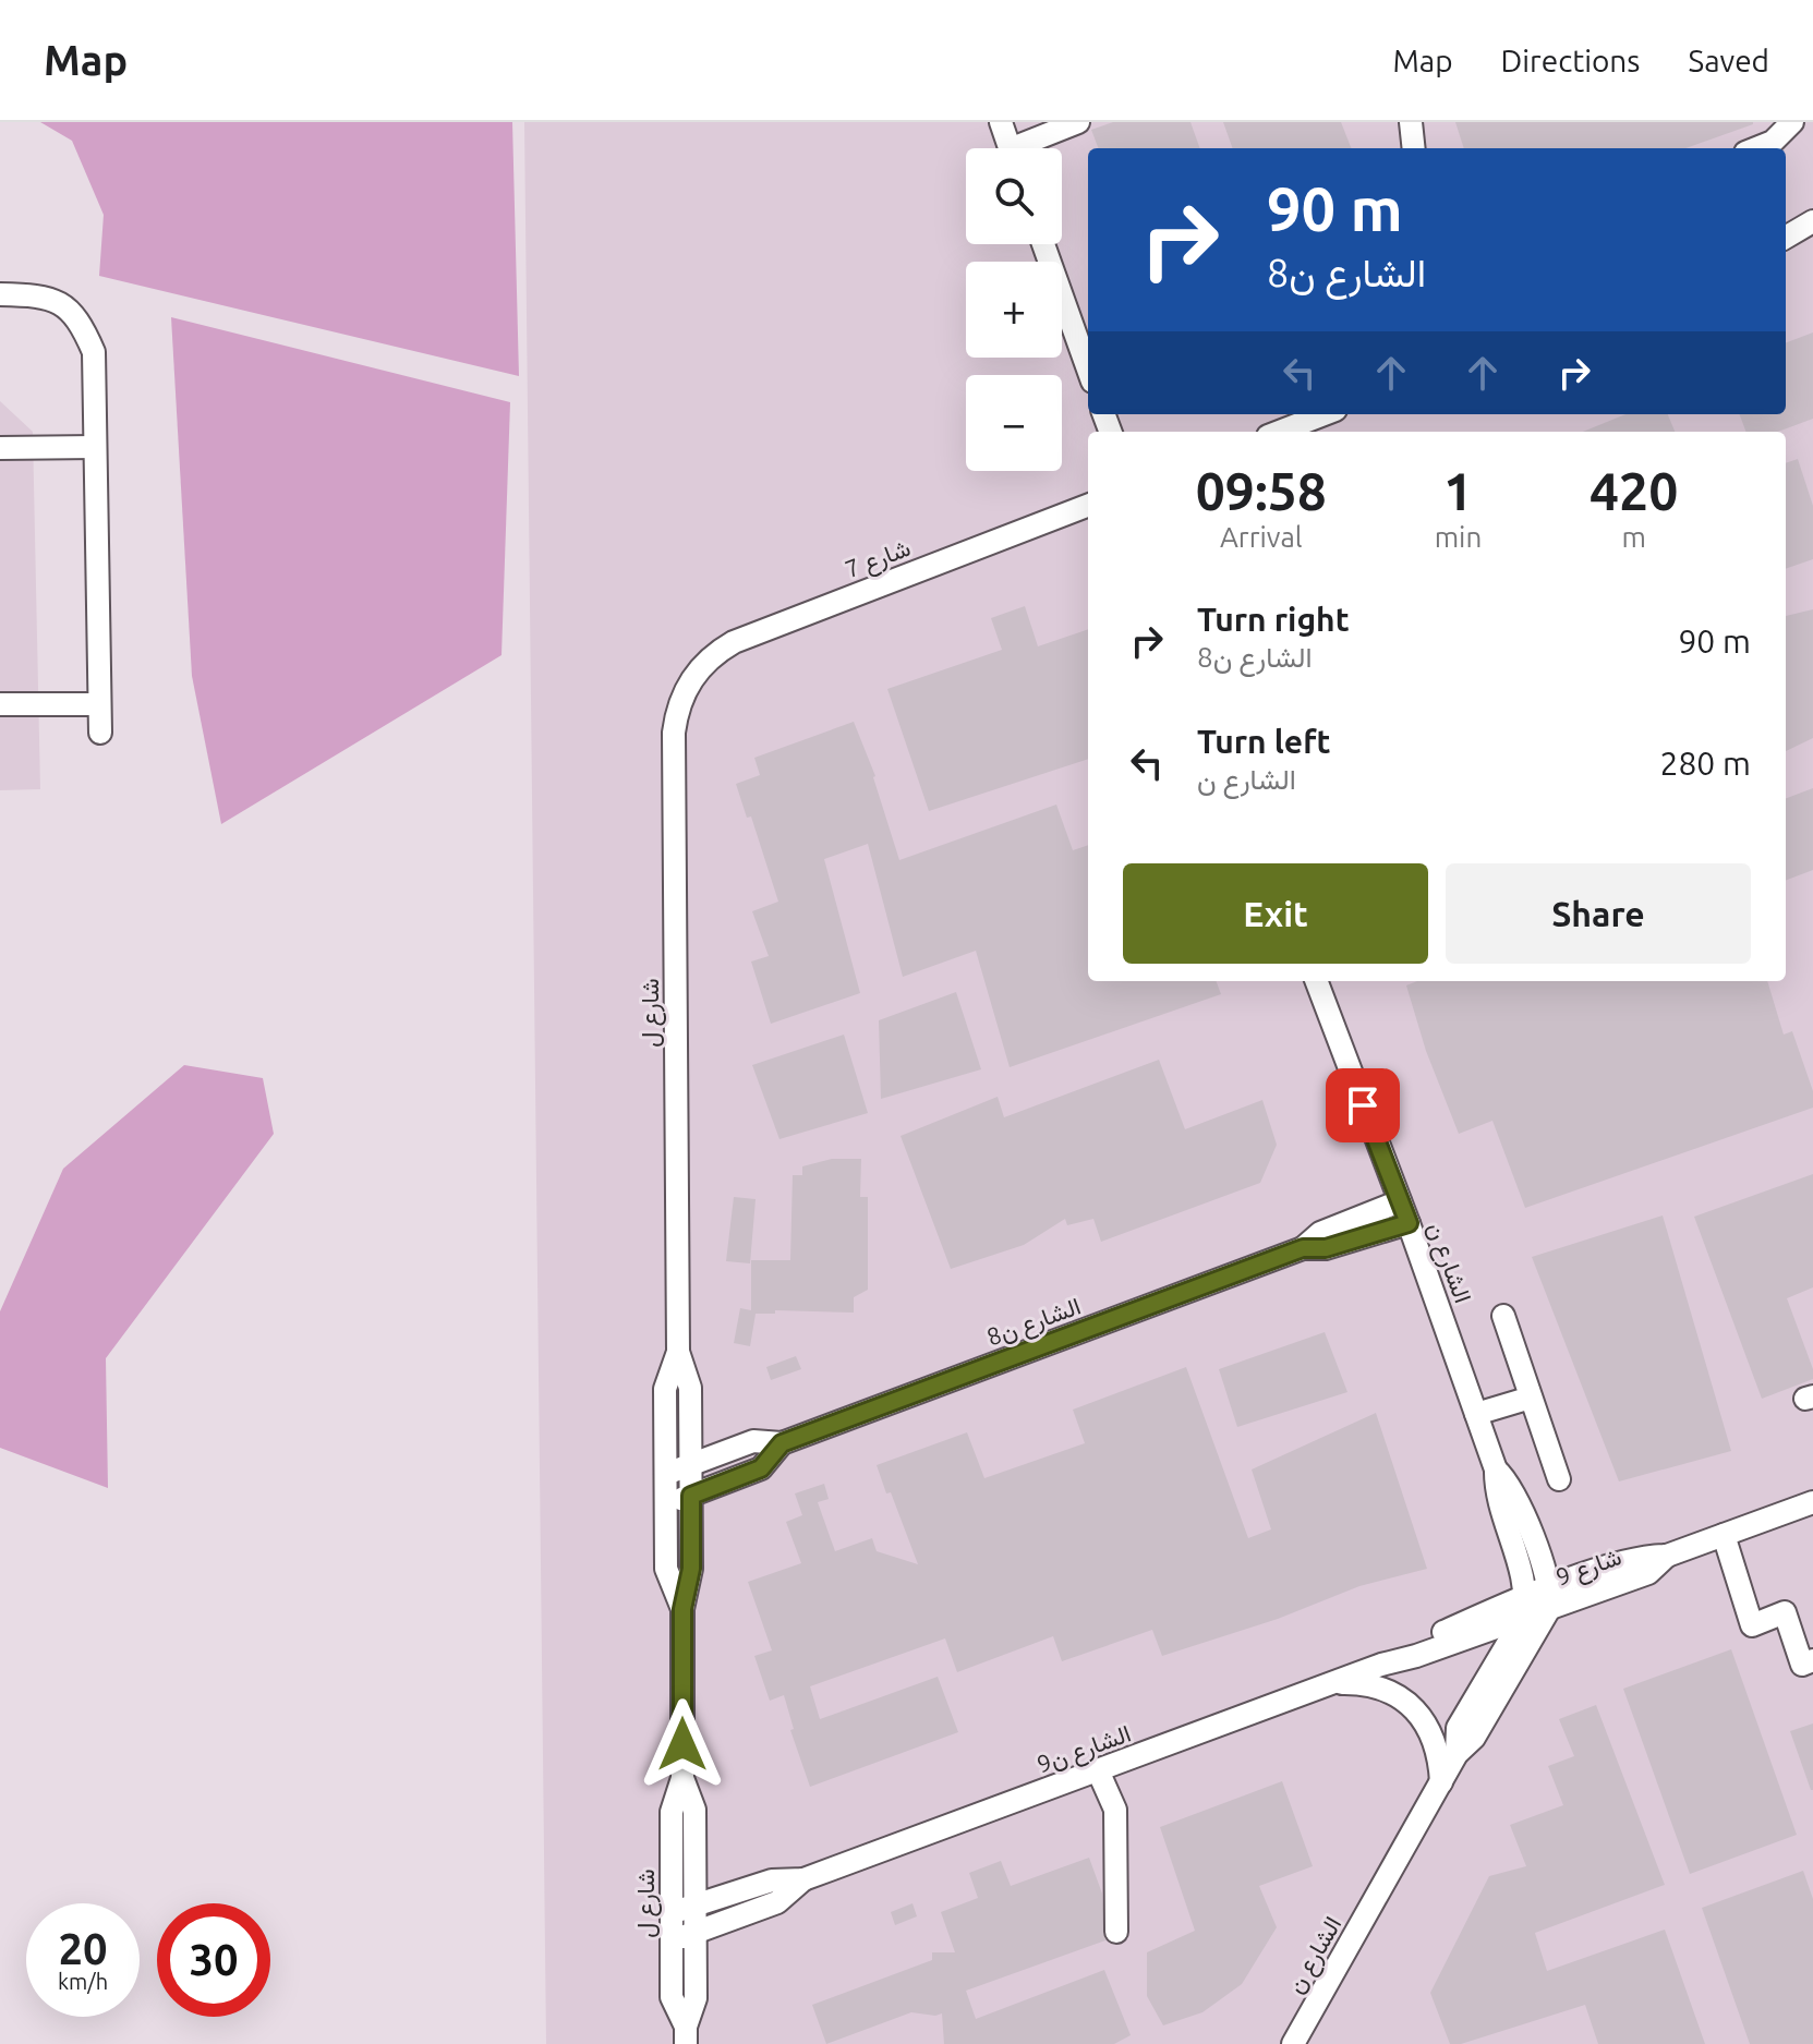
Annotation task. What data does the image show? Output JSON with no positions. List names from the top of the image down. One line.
{"streets":{"street":["شارع 7","شارع ل","الشارع ن","الشارع ن8","شارع 9","الشارع ن9"]},"crossings":[["شارع 7","شارع ل"],["شارع ل","الشارع ن8"],["شارع ل","الشارع ن9"],["الشارع ن","الشارع ن8"],["الشارع ن","شارع 9"],["الشارع ن","الشارع ن9"],["شارع 9","الشارع ن9"]],"page":{"header":"Map","nav":["Map","Directions","Saved"],"map_buttons":["+","−"],"turn":["90 m","الشارع ن8"],"eta":["09:58","Arrival","1","min","420","m"],"list":[{"name":"Turn right","note":"الشارع ن8","value":"90 m"},{"name":"Turn left","note":"الشارع ن","value":"280 m"}],"buttons":["Exit","Share"],"speed":"20 km/h","limit":"30"}}
